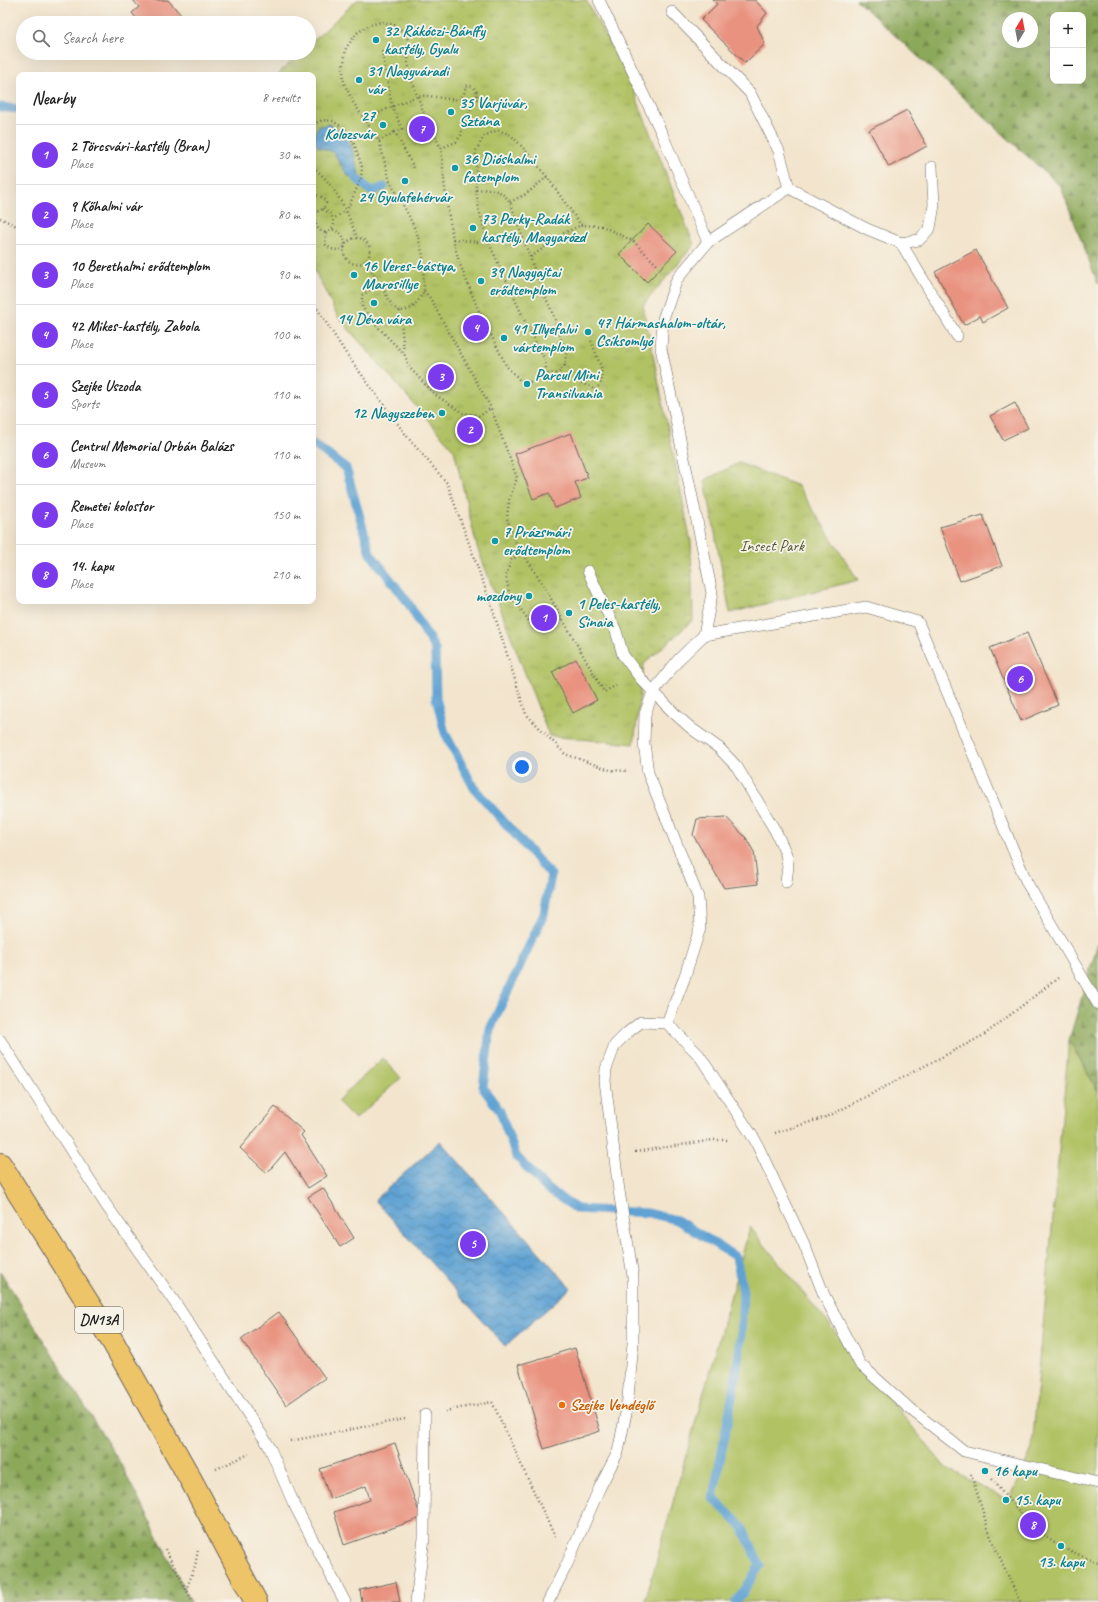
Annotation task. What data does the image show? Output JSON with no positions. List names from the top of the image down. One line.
{"streets":{"main road":["DN13A"]},"parks":["Insect Park"],"places":["32 Rákóczi-Bánffy kastély, Gyalu","31 Nagyváradi vár","35 Varjúvár, Sztána","27 Kolozsvár","36 Dióshalmi fatemplom","24 Gyulafehérvár","73 Perky-Radák kastély, Magyarózd","16 Veres-bástya, Marosillye","39 Nagyajtai erődtemplom","14 Déva vára","47 Hármashalom-oltár, Csíksomlyó","41 Illyefalvi vártemplom","Parcul Mini Transilvania","12 Nagyszeben","7 Prázsmári erődtemplom","mozdony","1 Peles-kastély, Sinaia","Szejke Vendéglő","16 kapu","15. kapu","13. kapu"],"north":"top","page":{"map_buttons":["+","−"],"search":"Search here","heading":["Nearby","8 results"],"pins":["7","4","3","2","1","6","5","8"],"list":[{"mark":"1","name":"2 Törcsvári-kastély (Bran)","note":"Place","value":"30 m"},{"mark":"2","name":"9 Kőhalmi vár","note":"Place","value":"80 m"},{"mark":"3","name":"10 Berethalmi erődtemplom","note":"Place","value":"90 m"},{"mark":"4","name":"42 Mikes-kastély, Zabola","note":"Place","value":"100 m"},{"mark":"5","name":"Szejke Uszoda","note":"Sports","value":"110 m"},{"mark":"6","name":"Centrul Memorial Orbán Balázs","note":"Museum","value":"110 m"},{"mark":"7","name":"Remetei kolostor","note":"Place","value":"150 m"},{"mark":"8","name":"14. kapu","note":"Place","value":"210 m"}]}}
